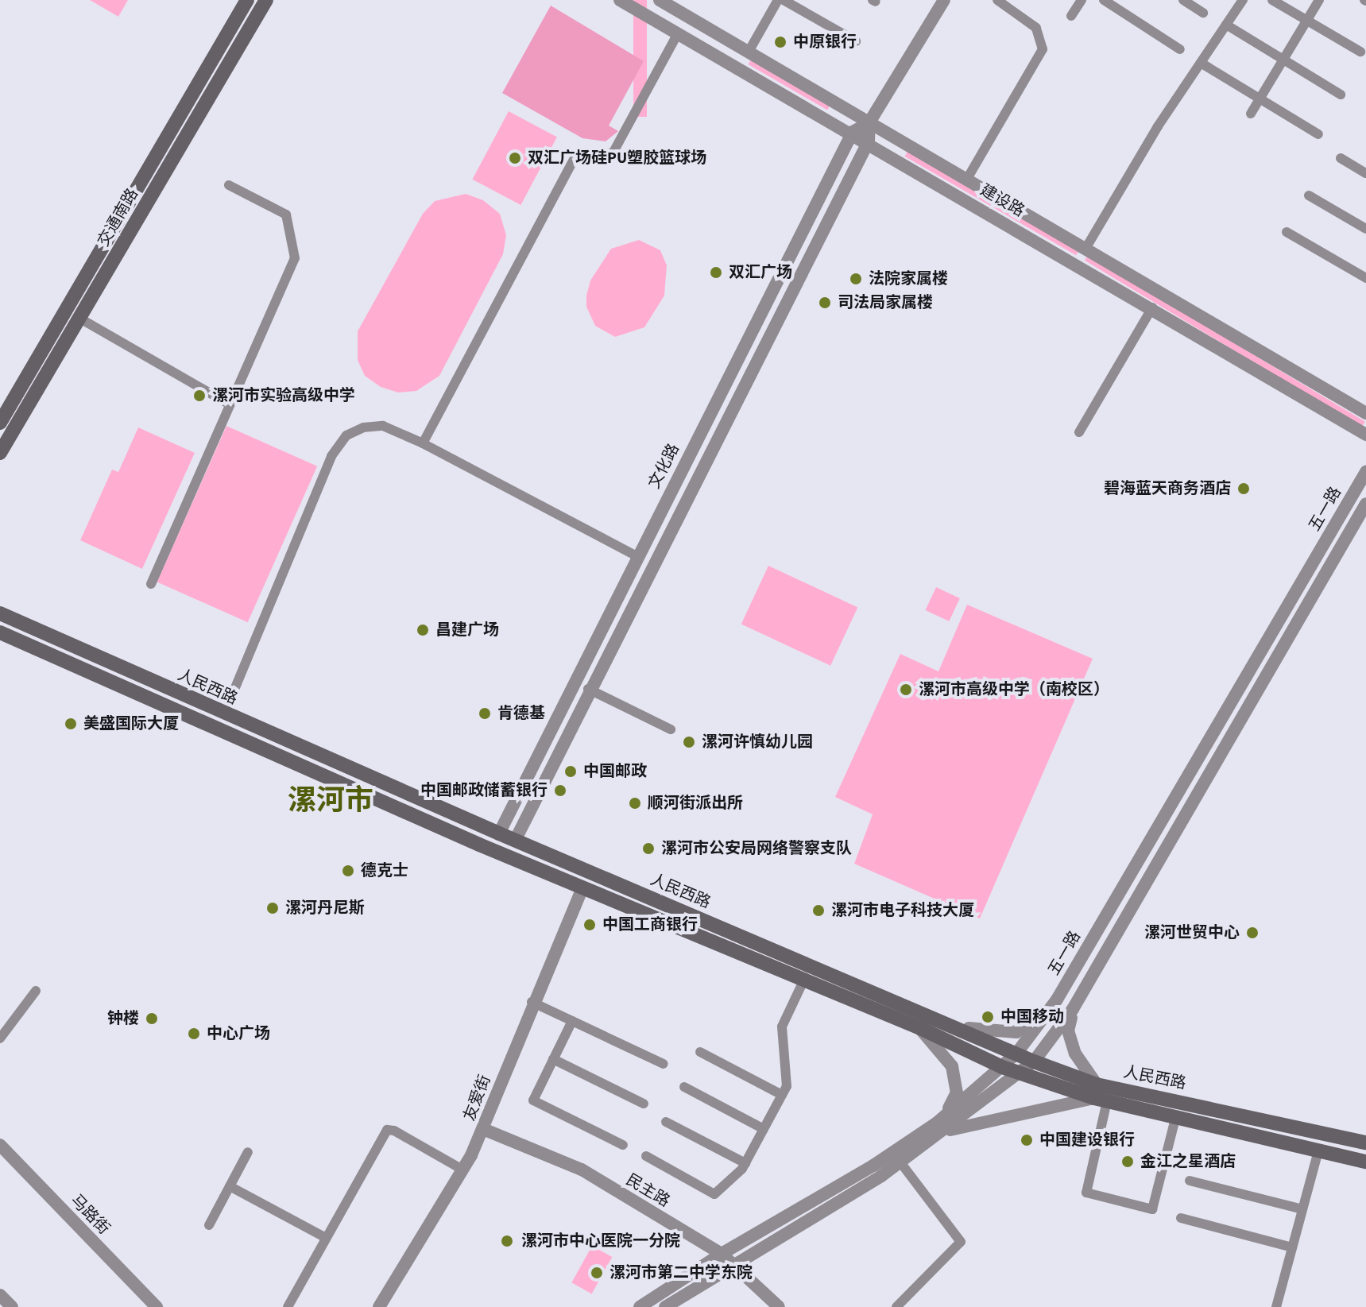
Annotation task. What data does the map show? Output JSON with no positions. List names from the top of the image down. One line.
{"streets":{"main road":["交通南路","人民西路"],"street":["建设路","文化路","五一路","友爱街","民主路","马路街"]},"crossings":[["建设路","文化路"],["文化路","人民西路"],["五一路","人民西路"],["五一路","民主路"],["人民西路","友爱街"],["友爱街","民主路"]],"districts":["漯河市"],"places":["中原银行","双汇广场硅PU塑胶篮球场","双汇广场","法院家属楼","司法局家属楼","漯河市实验高级中学","碧海蓝天商务酒店","昌建广场","漯河市高级中学（南校区）","肯德基","美盛国际大厦","漯河许慎幼儿园","中国邮政","中国邮政储蓄银行","顺河街派出所","漯河市公安局网络警察支队","德克士","漯河丹尼斯","漯河市电子科技大厦","中国工商银行","漯河世贸中心","中国移动","钟楼","中心广场","中国建设银行","金江之星酒店","漯河市中心医院一分院","漯河市第二中学东院"]}
